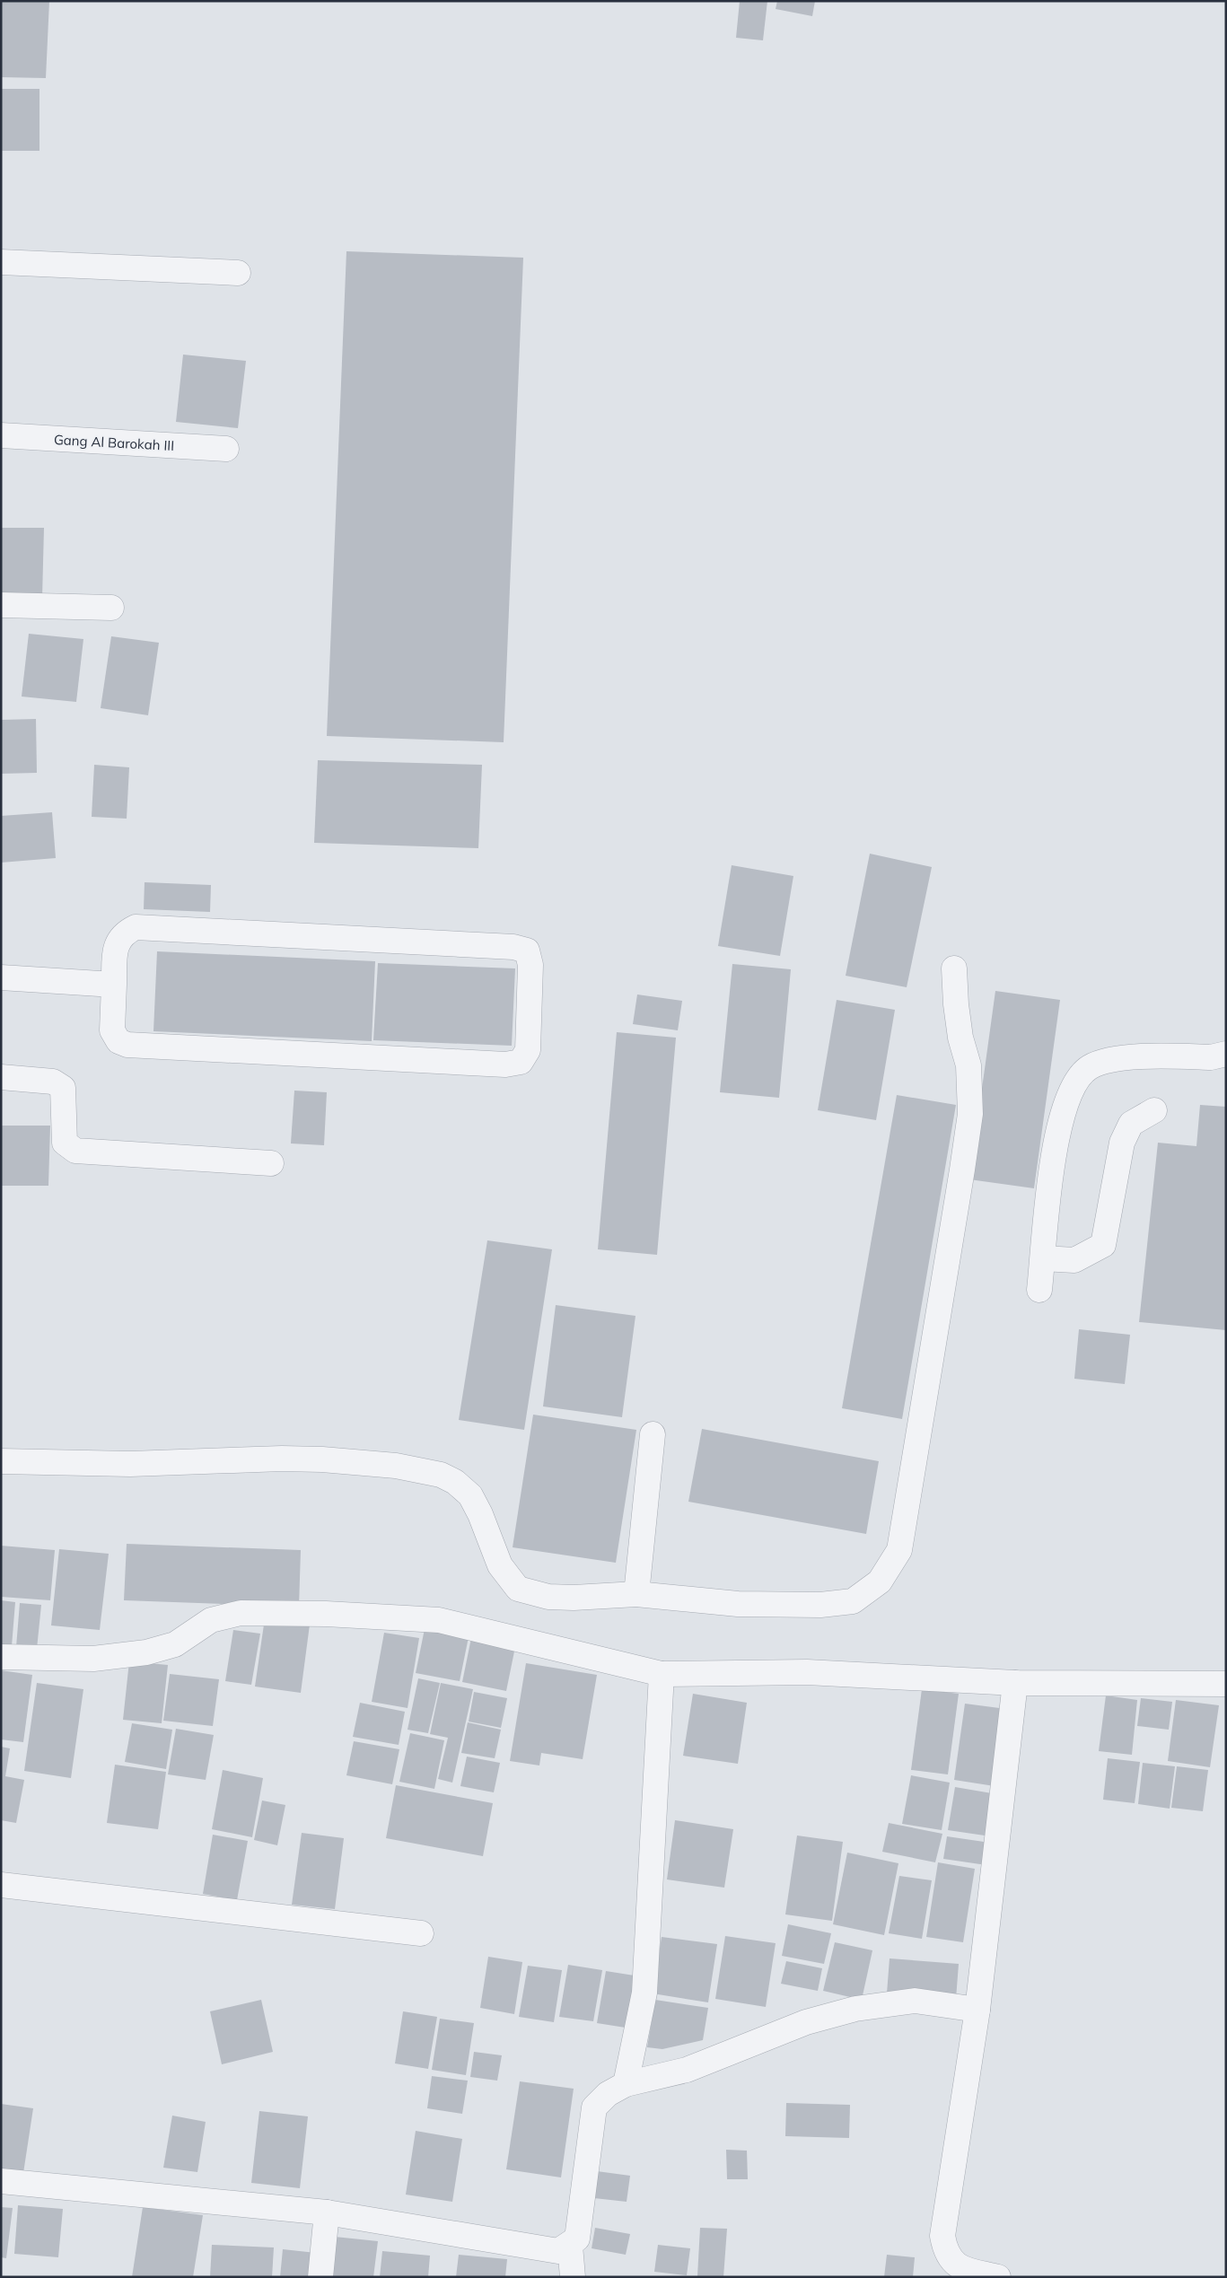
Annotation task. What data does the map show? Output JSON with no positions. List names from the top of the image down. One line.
{"streets":{"street":["Gang Al Barokah III"]}}
